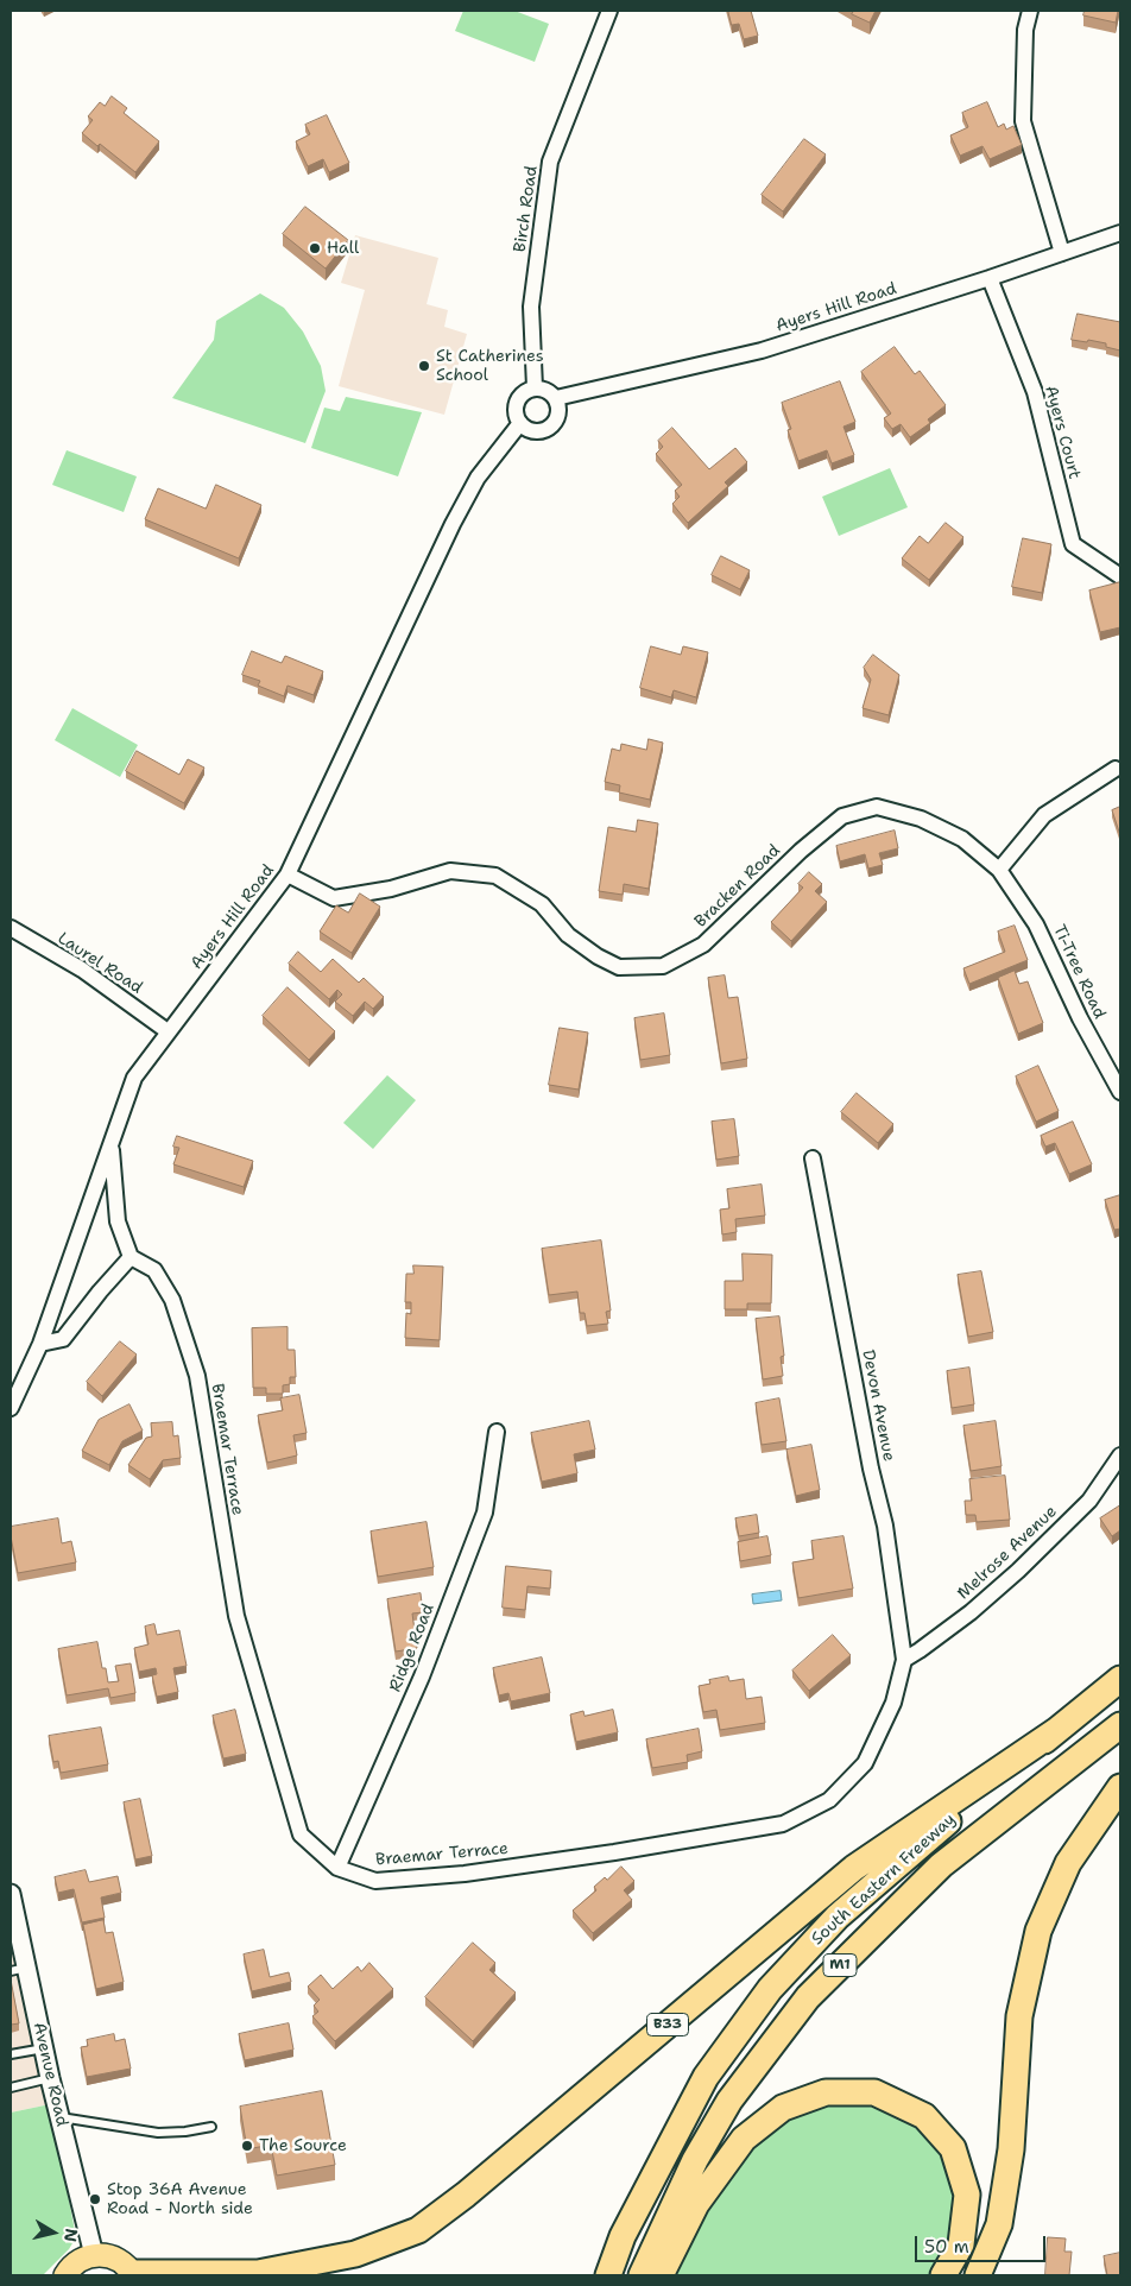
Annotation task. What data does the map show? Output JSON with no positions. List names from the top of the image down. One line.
{"streets":{"highway":["South Eastern Freeway","M1","B33"],"street":["Birch Road","Ayers Hill Road","Ayers Court","Bracken Road","Laurel Road","Ti-Tree Road","Devon Avenue","Braemar Terrace","Melrose Avenue","Ridge Road","Avenue Road"]},"crossings":[["Birch Road","Ayers Hill Road"],["Ayers Hill Road","Ayers Court"],["Ayers Hill Road","Bracken Road"],["Ayers Hill Road","Laurel Road"],["Bracken Road","Ti-Tree Road"],["Devon Avenue","Braemar Terrace"],["Devon Avenue","Melrose Avenue"],["Braemar Terrace","Melrose Avenue"],["Braemar Terrace","Ridge Road"],["South Eastern Freeway","B33"],["B33","Avenue Road"]],"places":["Hall","St Catherines School","The Source","Stop 36A Avenue Road - North side"],"scale_bar":"50 m","north":"right"}
